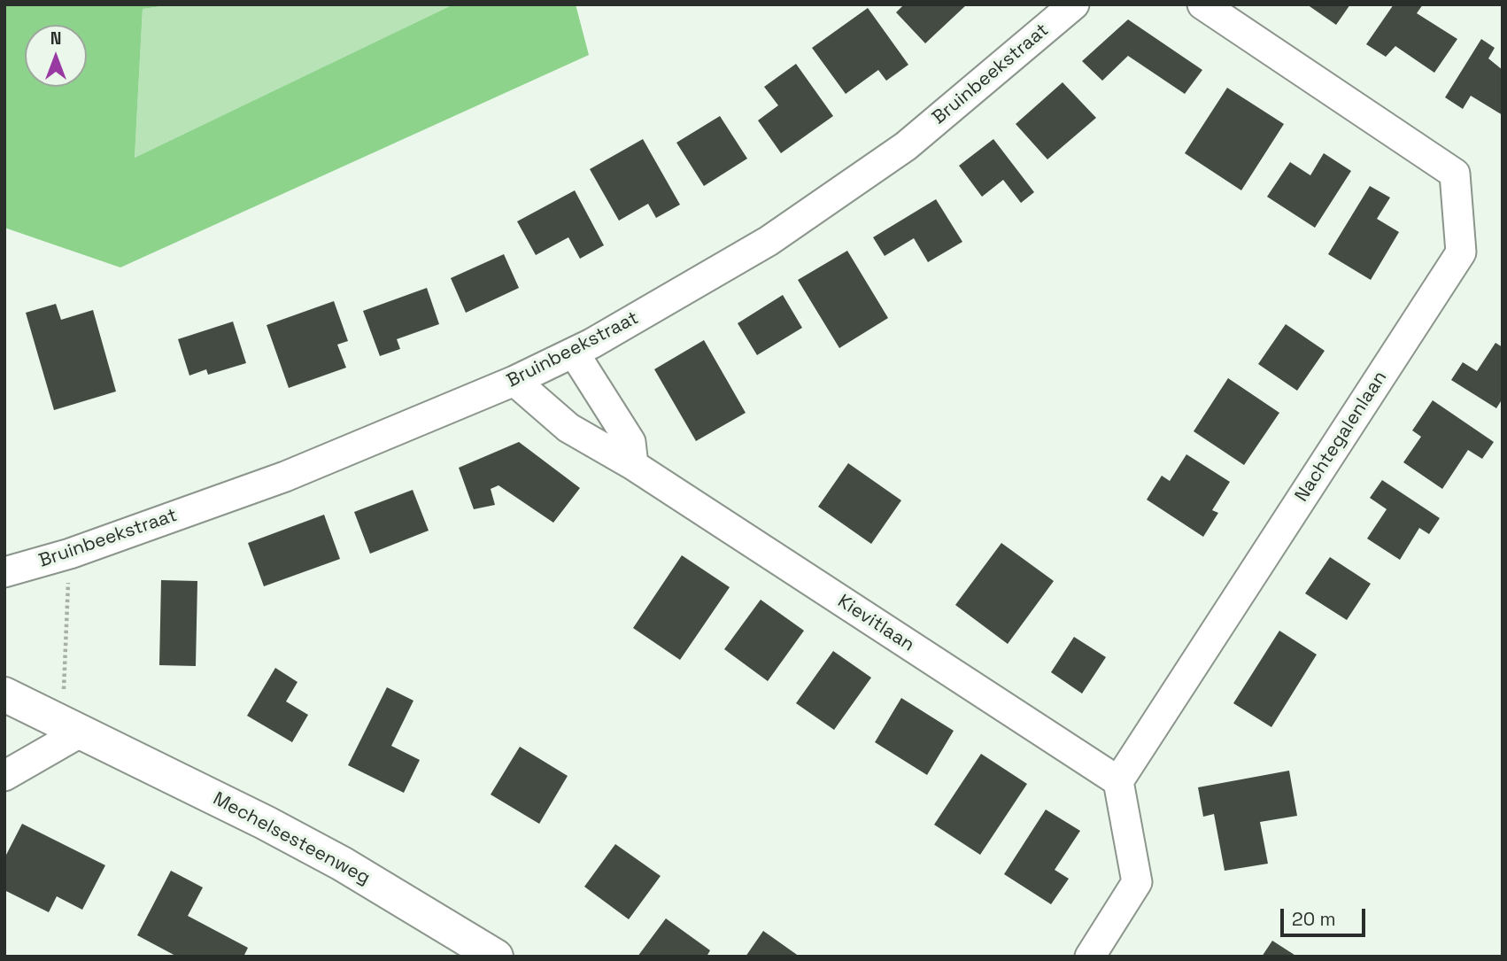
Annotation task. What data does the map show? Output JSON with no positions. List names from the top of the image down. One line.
{"streets":{"street":["Bruinbeekstraat","Nachtegalenlaan","Kievitlaan","Mechelsesteenweg"]},"crossings":[["Bruinbeekstraat","Kievitlaan"],["Nachtegalenlaan","Kievitlaan"]],"scale_bar":"20 m","north":"top"}
